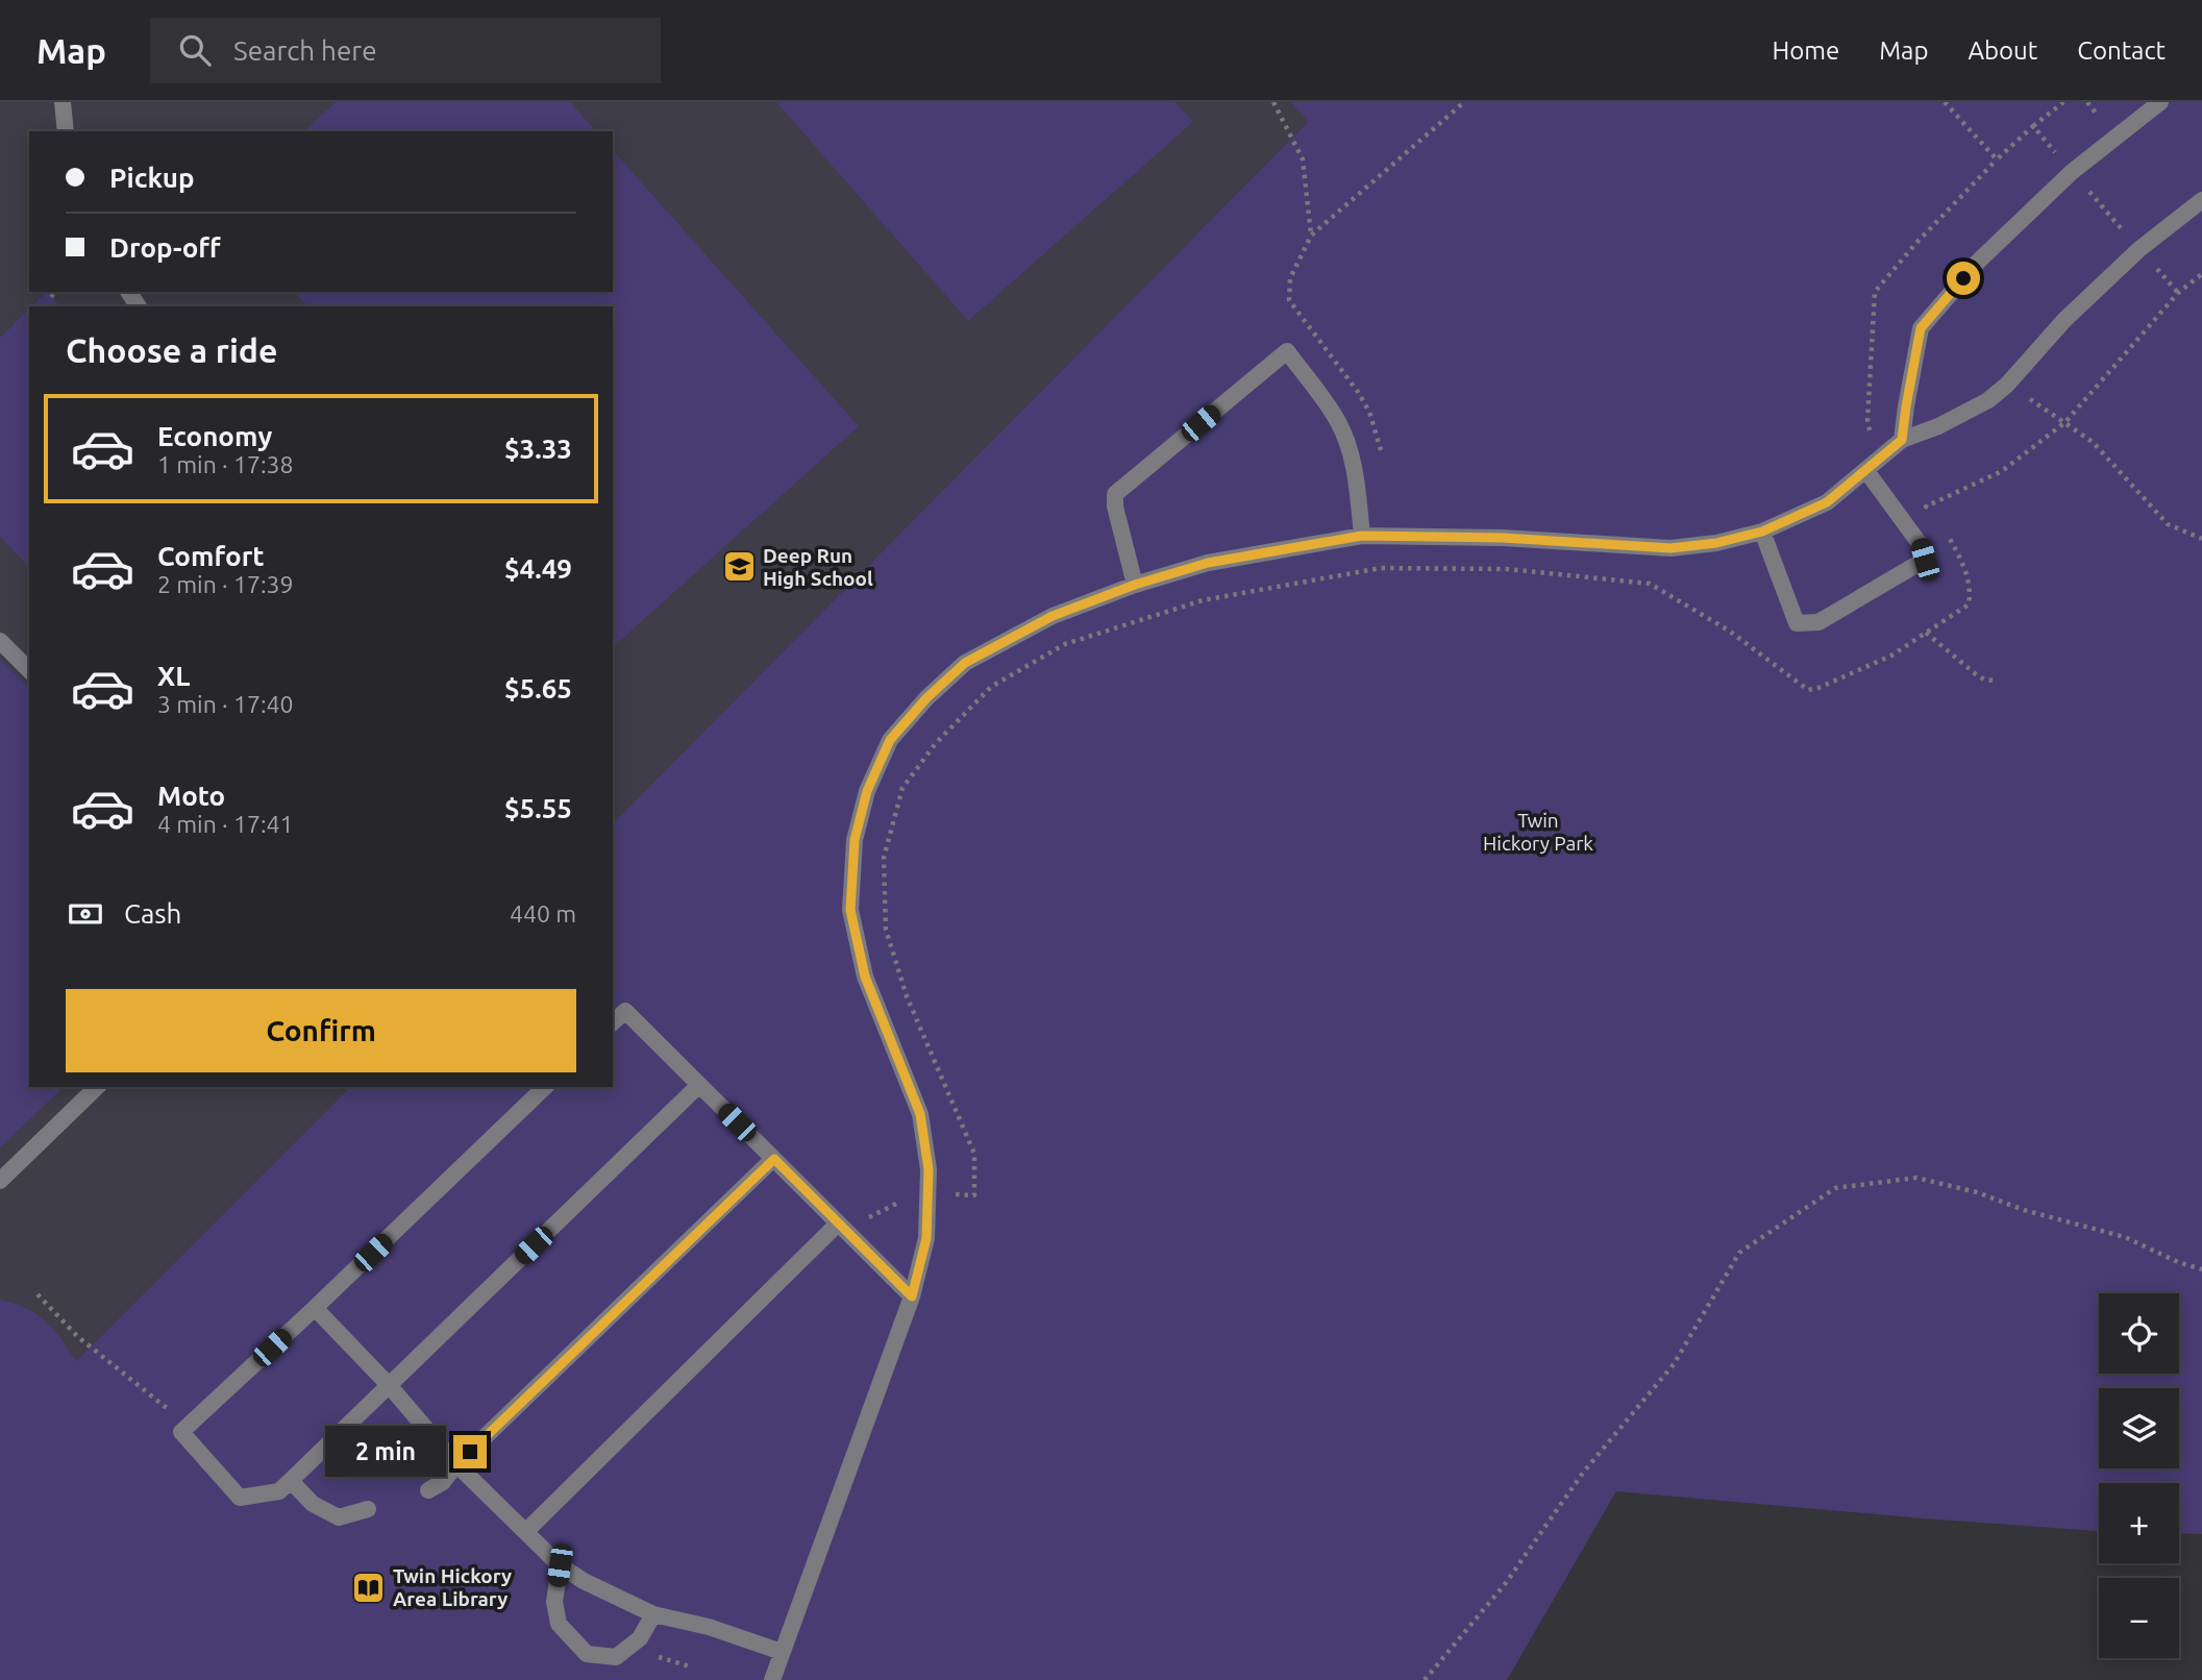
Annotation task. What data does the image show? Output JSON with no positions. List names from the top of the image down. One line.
{"parks":["Twin Hickory Park"],"places":{"school or university":["Deep Run High School"],"library":["Twin Hickory Area Library"]},"page":{"header":"Map","search":"Search here","nav":["Home","Map","About","Contact"],"banner":["Pickup","Drop-off"],"heading":"Choose a ride","list":[{"name":"Economy","note":"1 min · 17:38","value":"$3.33"},{"name":"Comfort","note":"2 min · 17:39","value":"$4.49"},{"name":"XL","note":"3 min · 17:40","value":"$5.65"},{"name":"Moto","note":"4 min · 17:41","value":"$5.55"}],"pay":["Cash","440 m"],"buttons":"Confirm","map_buttons":["+","−"],"bubble":"2 min"}}
